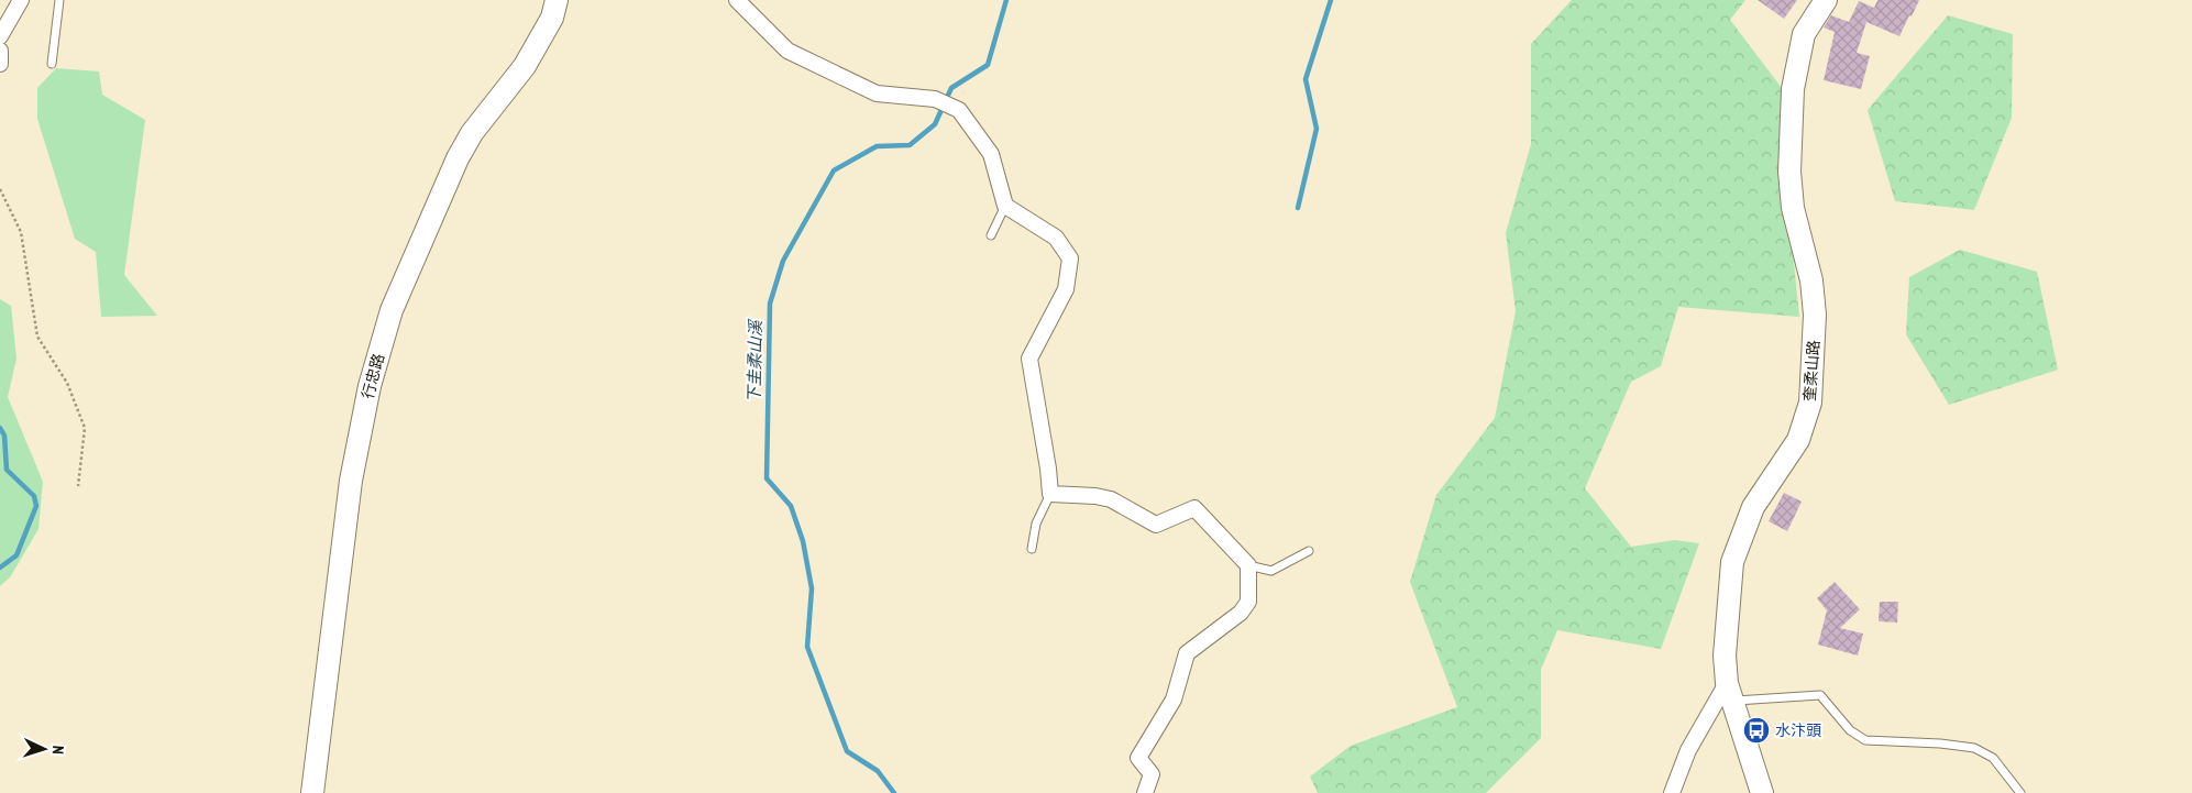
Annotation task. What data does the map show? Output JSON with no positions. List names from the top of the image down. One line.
{"streets":{"street":["奎柔山路","行忠路"]},"water":["下圭柔山溪"],"places":{"bus stop":["水汴頭"]},"north":"right"}
